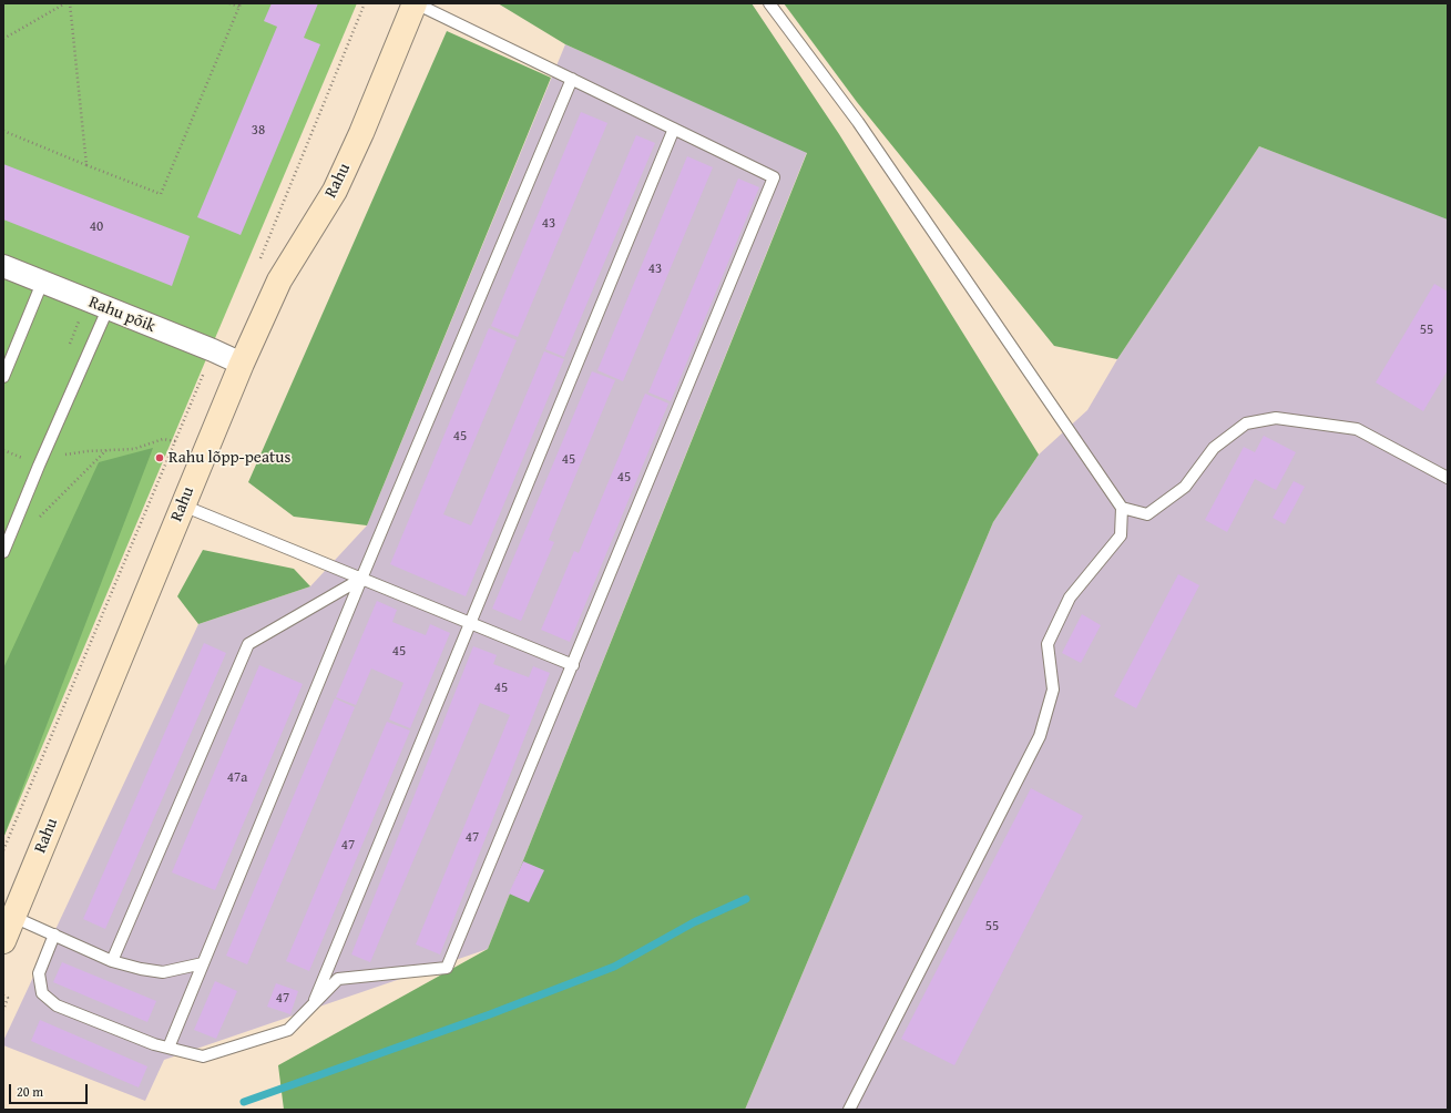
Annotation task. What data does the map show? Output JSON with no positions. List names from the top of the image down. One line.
{"streets":{"main road":["Rahu"],"street":["Rahu põik"]},"crossings":[["Rahu","Rahu põik"]],"places":["Rahu lõpp-peatus"],"house_numbers":["38","43","40","43","55","45","45","45","45","45","47a","47","47","55","47"],"scale_bar":"20 m"}
